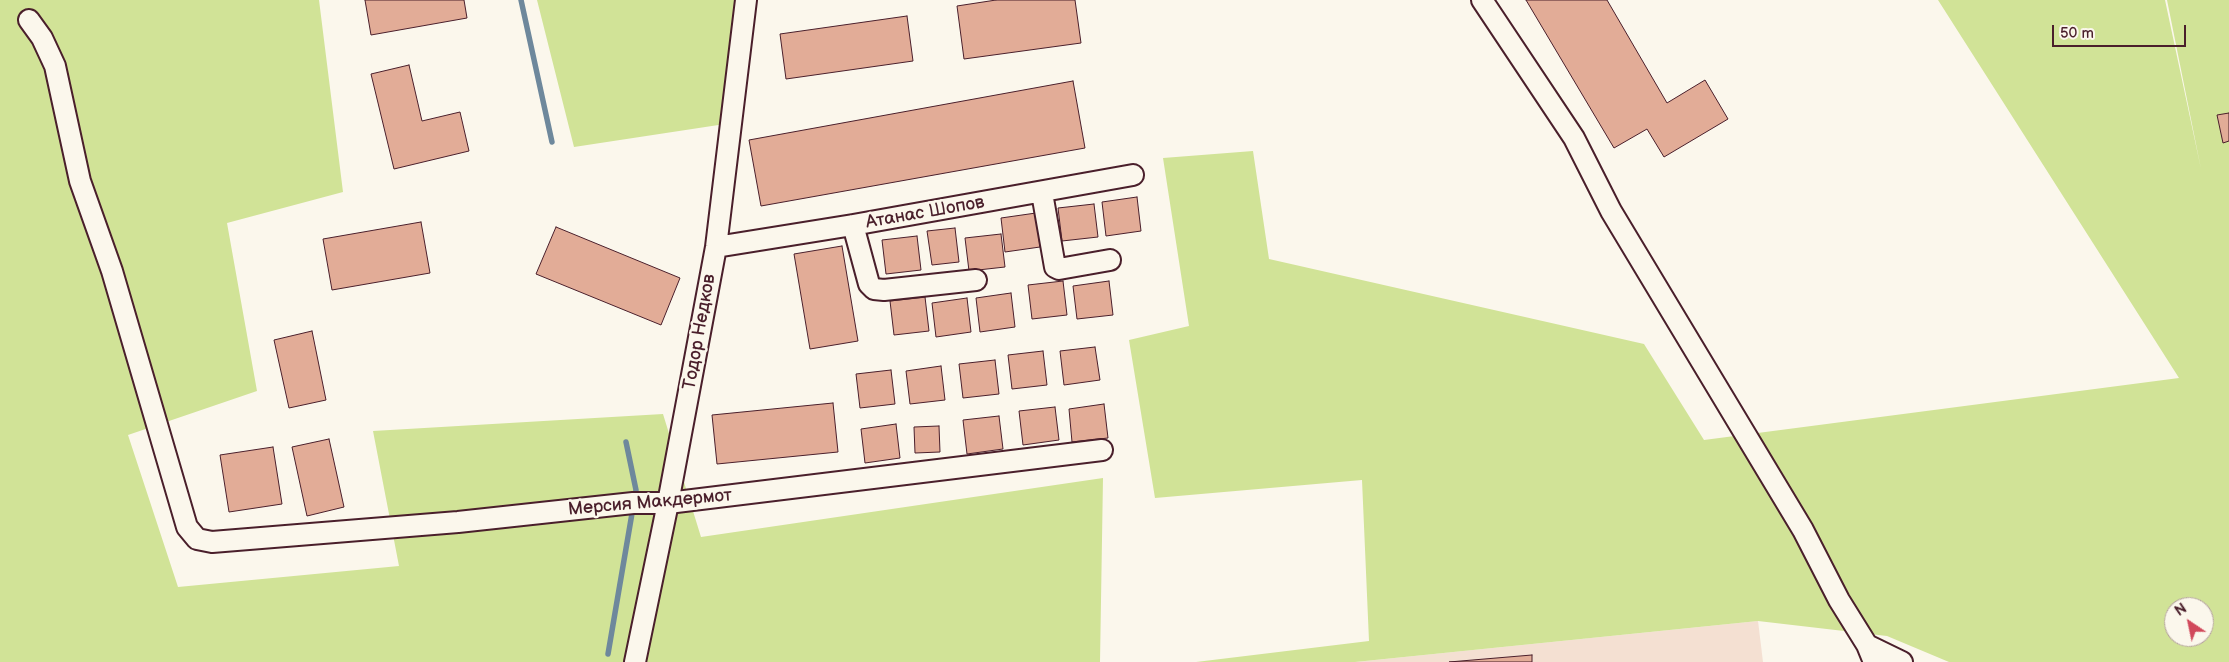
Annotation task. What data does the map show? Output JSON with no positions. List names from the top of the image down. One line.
{"streets":{"street":["Атанас Шопов","Тодор Недков","Мерсия Макдермот"]},"crossings":[["Атанас Шопов","Тодор Недков"],["Тодор Недков","Мерсия Макдермот"]],"scale_bar":"50 m","north":"top left"}
